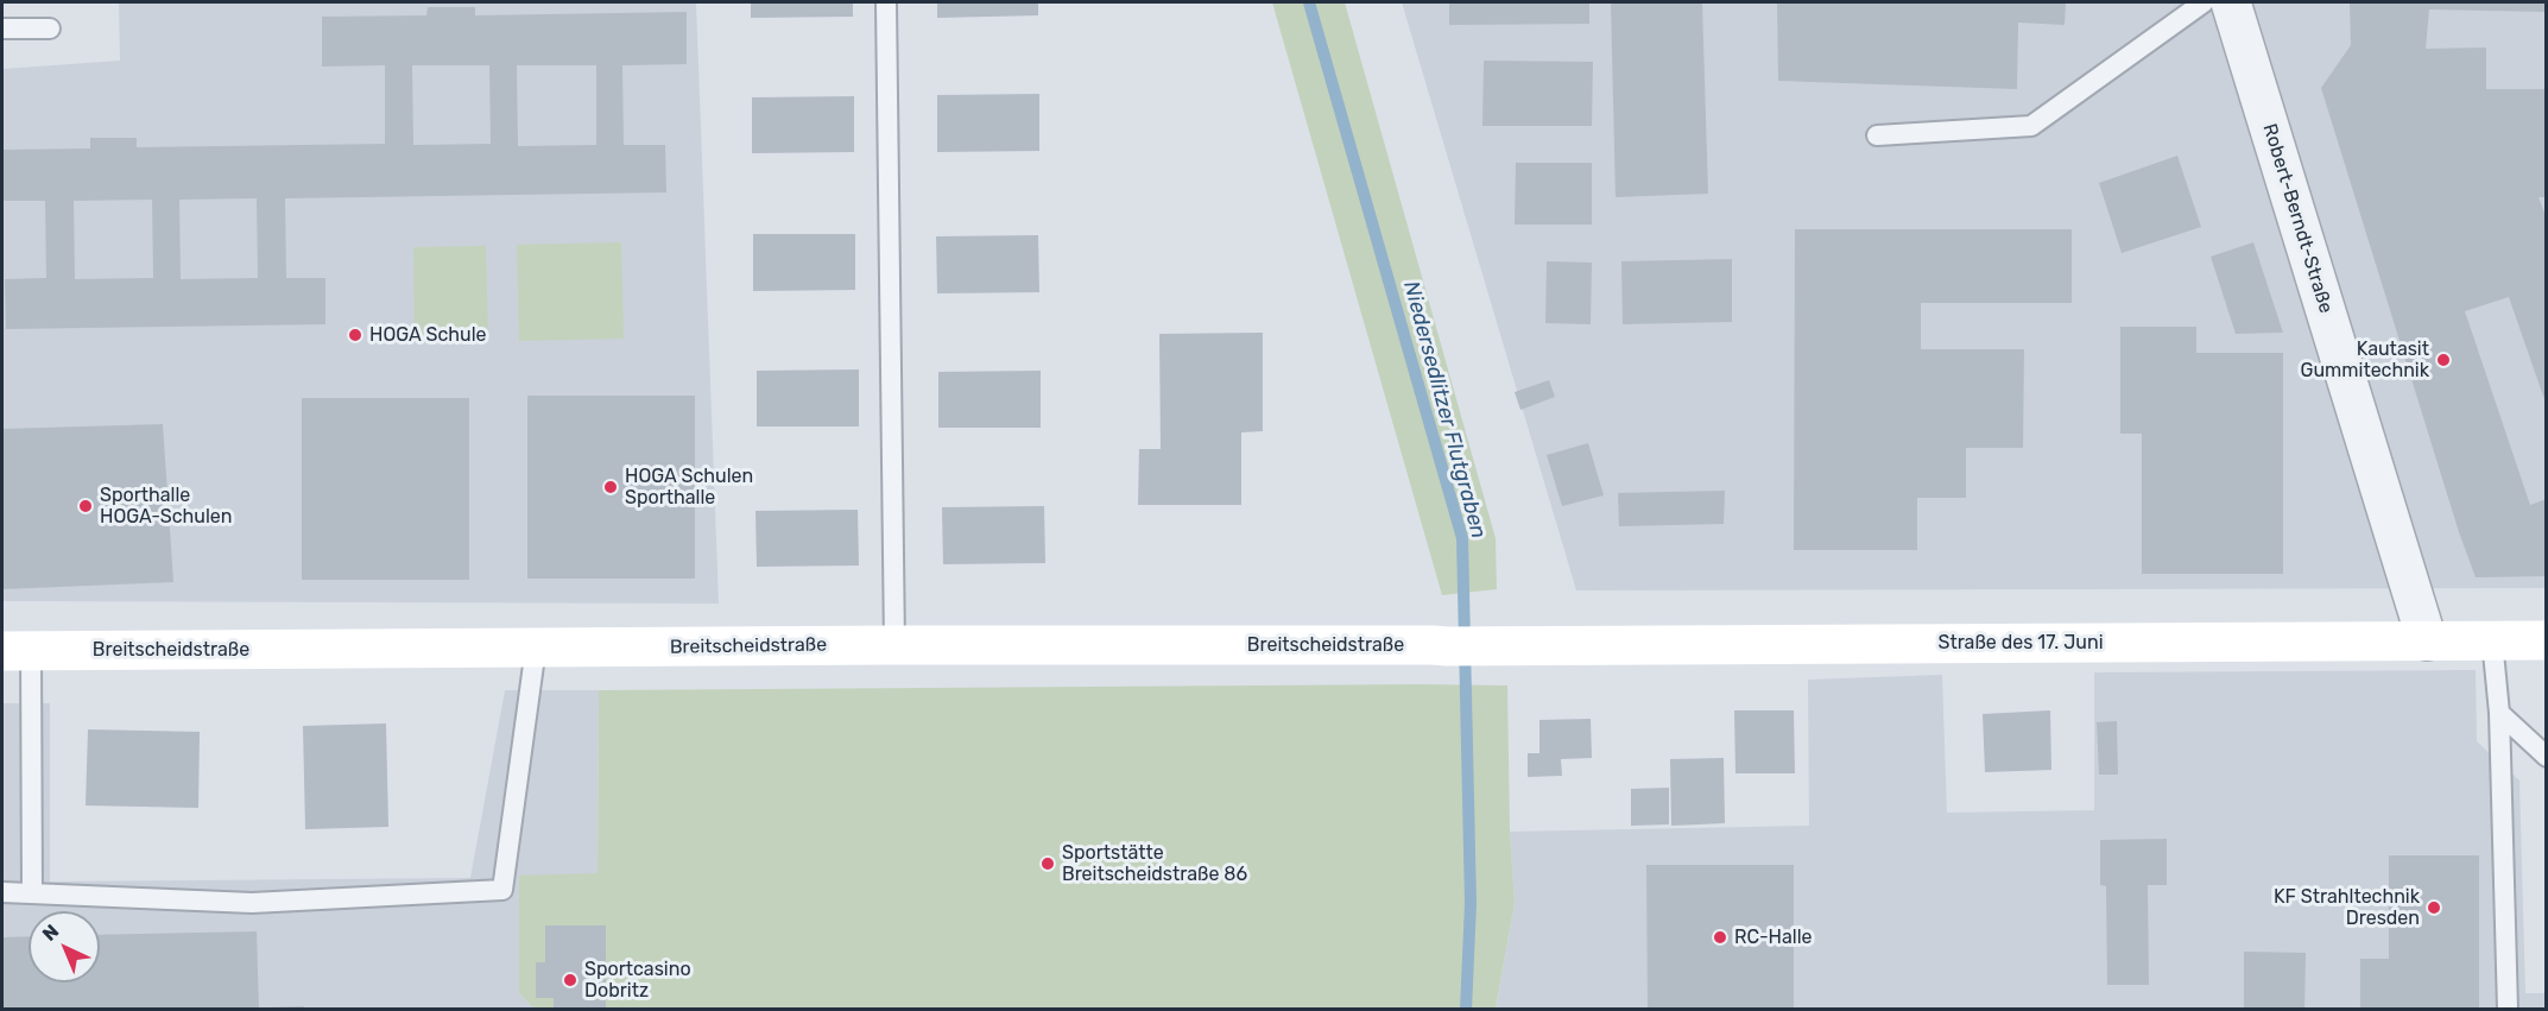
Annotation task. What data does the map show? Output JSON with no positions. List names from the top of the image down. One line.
{"streets":{"street":["Robert-Berndt-Straße","Straße des 17. Juni","Breitscheidstraße"]},"crossings":[["Robert-Berndt-Straße","Straße des 17. Juni"],["Straße des 17. Juni","Breitscheidstraße"]],"water":["Niedersedlitzer Flutgraben"],"places":["HOGA Schule","Kautasit Gummitechnik","HOGA Schulen Sporthalle","Sporthalle HOGA-Schulen","Sportstätte Breitscheidstraße 86","KF Strahltechnik Dresden","RC-Halle","Sportcasino Dobritz"],"north":"top left"}
